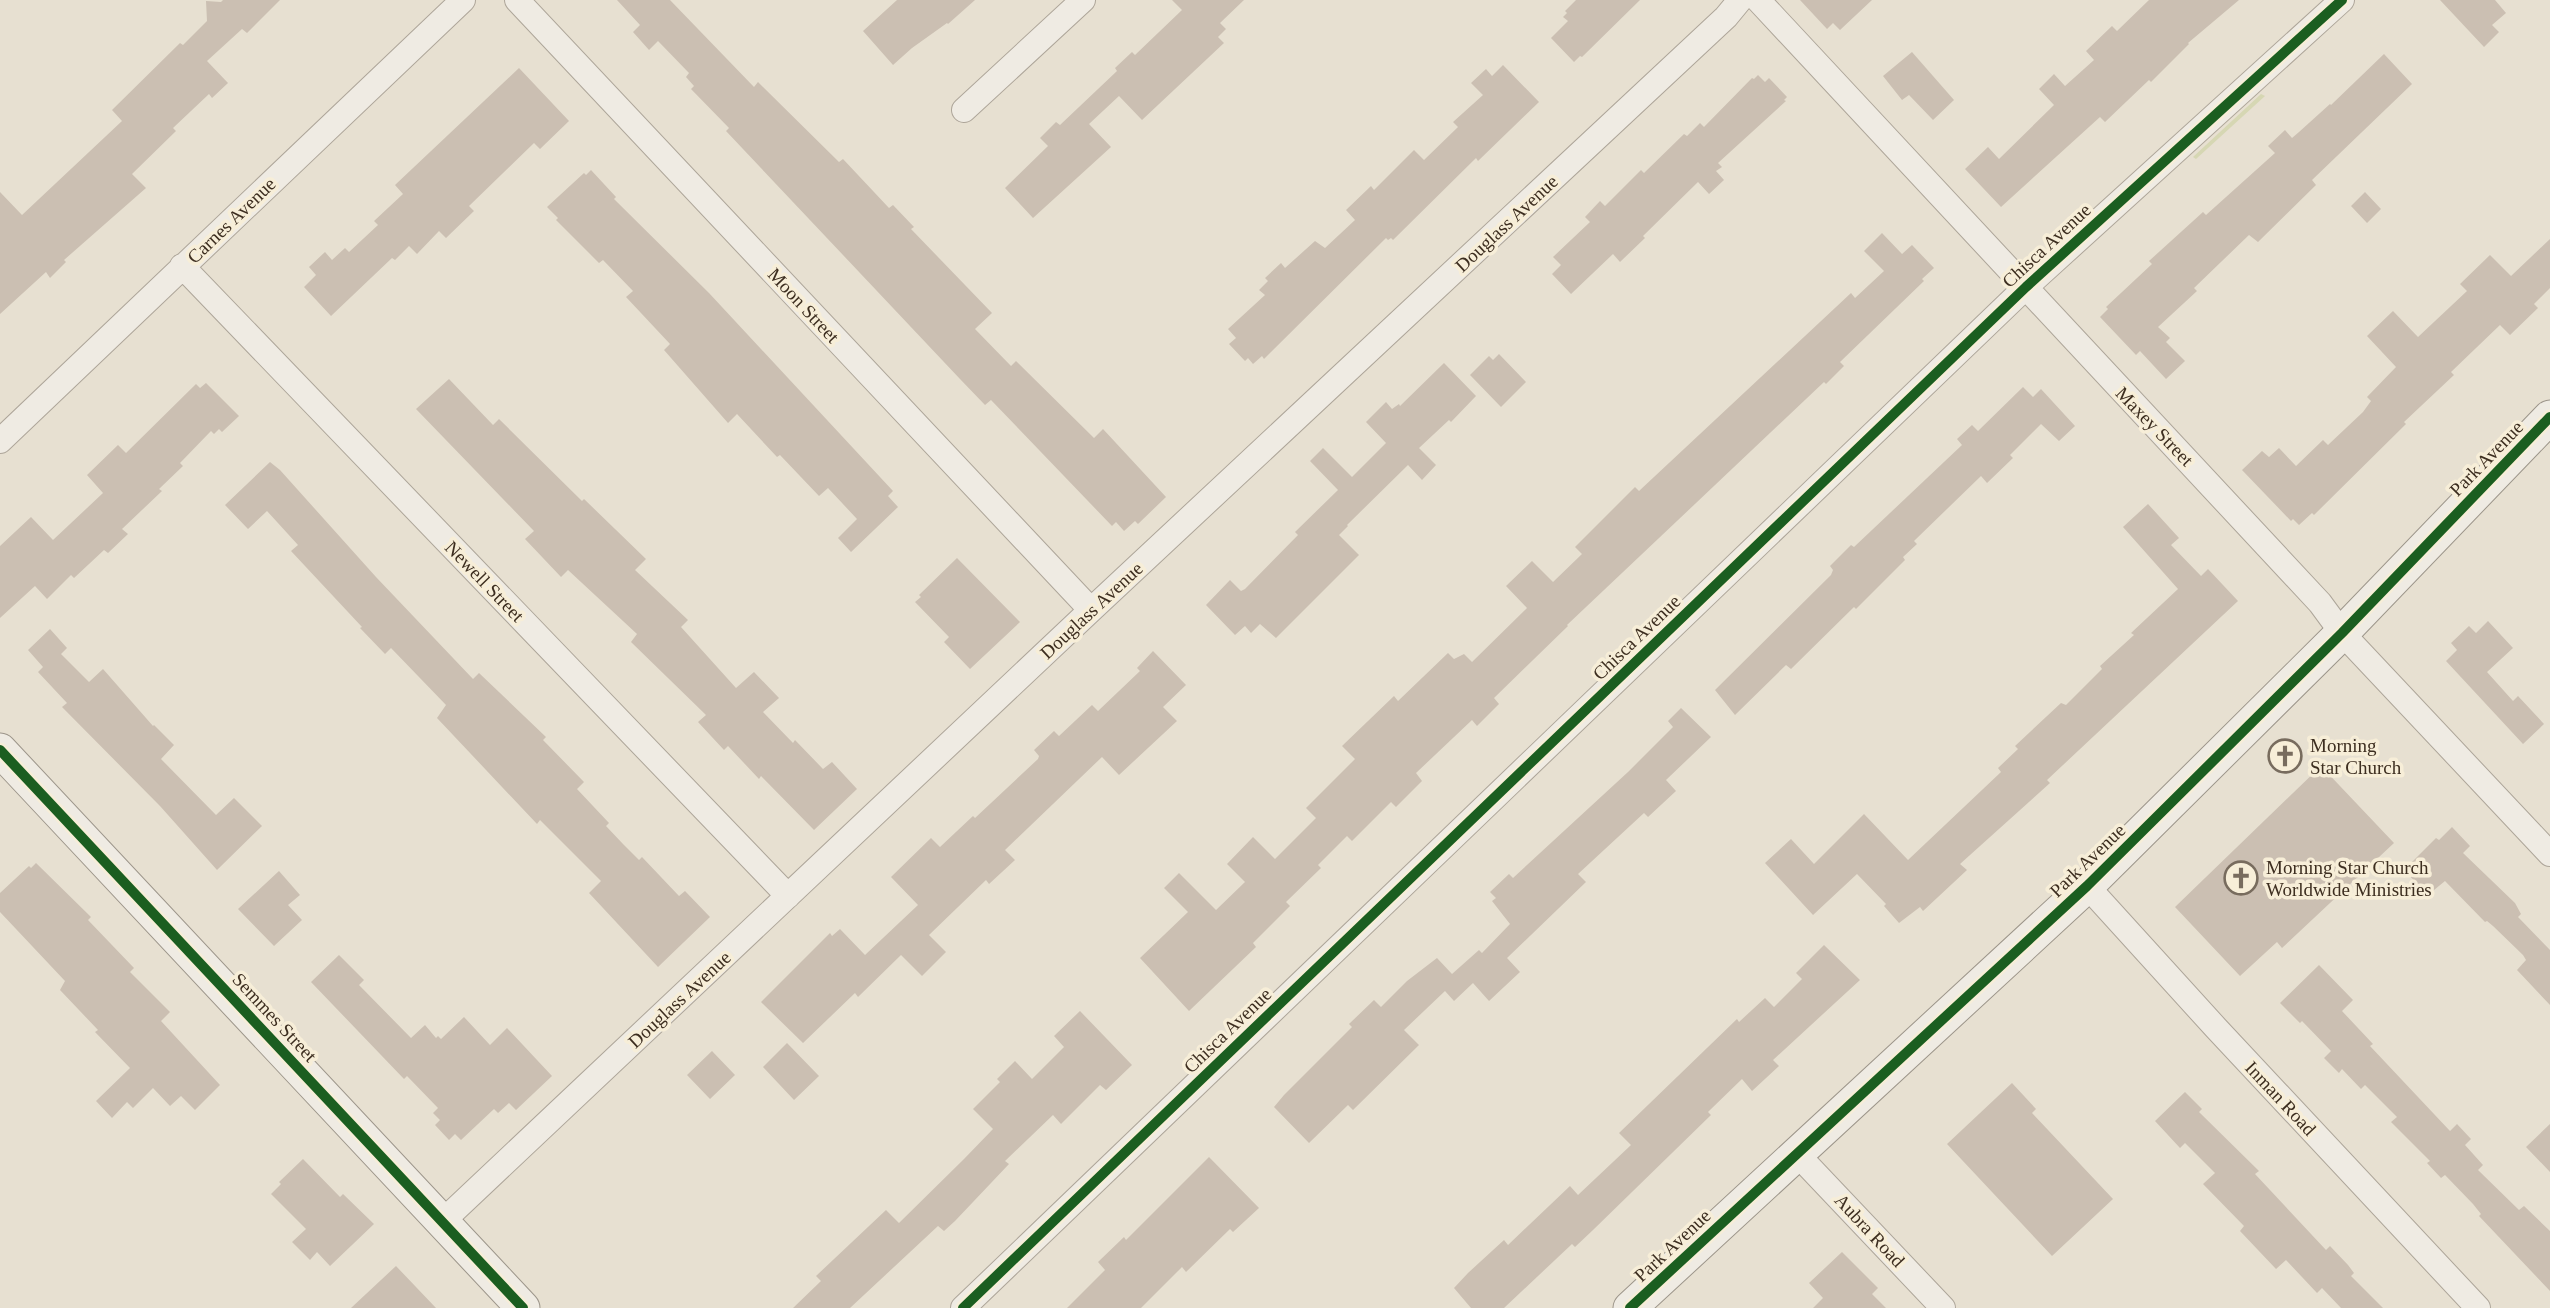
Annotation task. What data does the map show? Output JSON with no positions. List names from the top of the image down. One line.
{"streets":{"main road":["Park Avenue","Semmes Street"],"street":["Carnes Avenue","Douglass Avenue","Chisca Avenue","Moon Street","Maxey Street","Newell Street","Inman Road","Aubra Road"]},"crossings":[["Carnes Avenue","Newell Street"],["Douglass Avenue","Moon Street"],["Douglass Avenue","Newell Street"],["Douglass Avenue","Semmes Street"],["Chisca Avenue","Maxey Street"],["Maxey Street","Park Avenue"],["Park Avenue","Inman Road"],["Park Avenue","Aubra Road"]],"places":{"church":["Morning Star Church","Morning Star Church Worldwide Ministries"]}}
